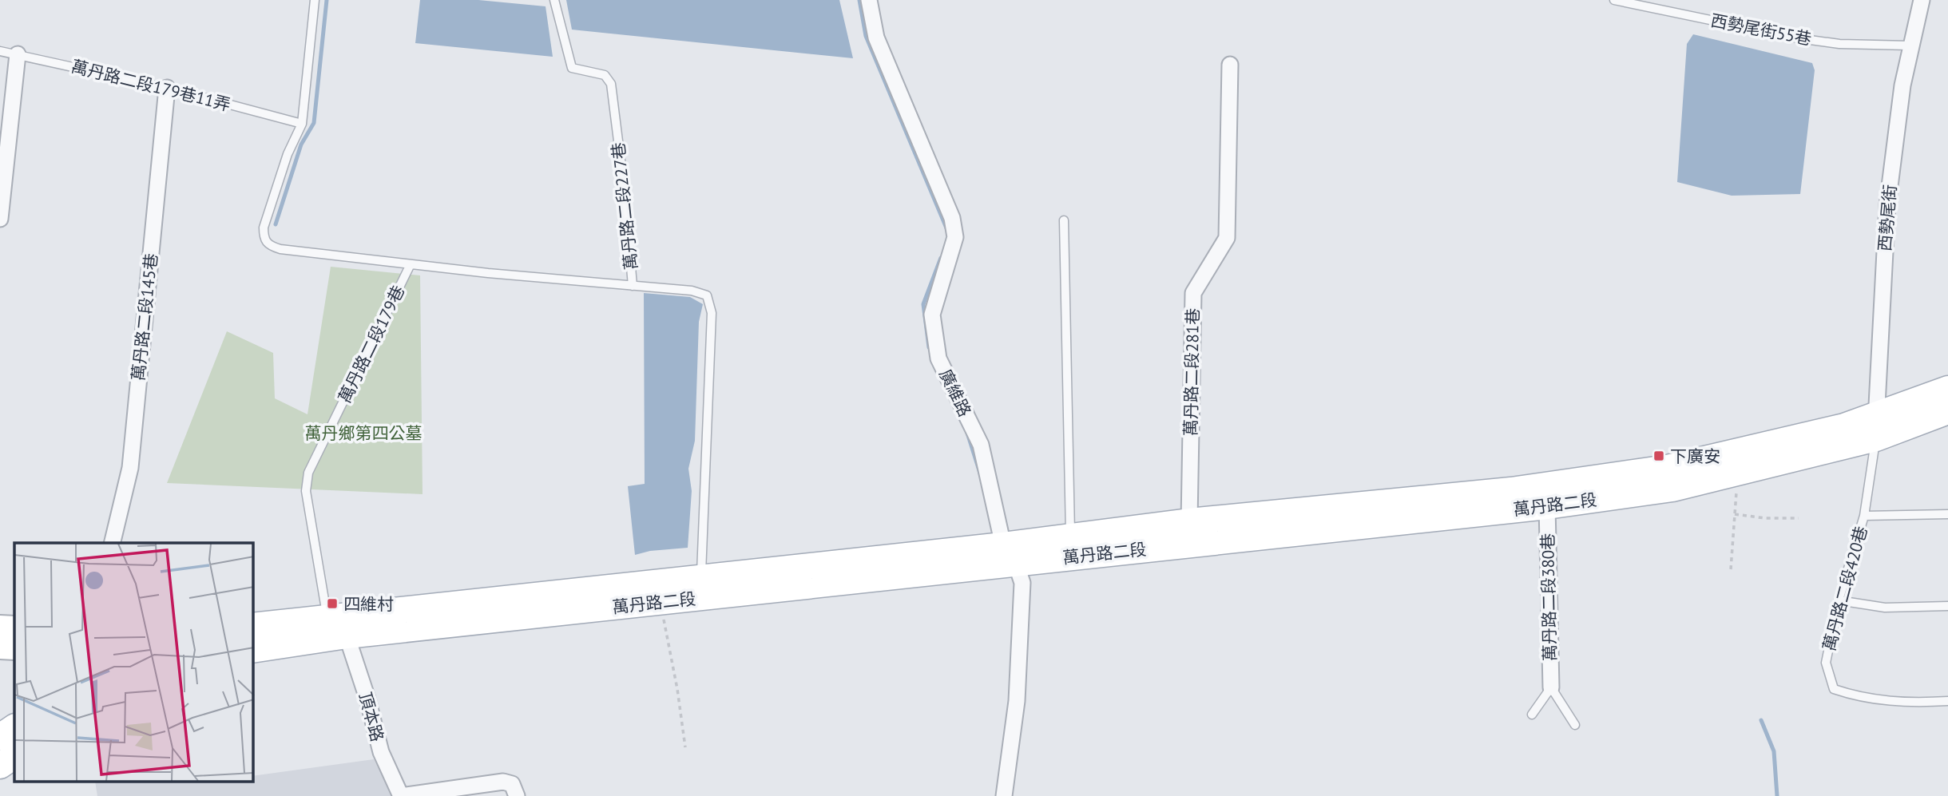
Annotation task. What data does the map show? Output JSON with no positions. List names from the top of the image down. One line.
{"streets":{"main road":["萬丹路二段"],"street":["西勢尾街","萬丹路二段145巷","萬丹路二段281巷","廣維路","萬丹路二段380巷","頂本路"],"lane":["西勢尾街55巷","萬丹路二段179巷11弄","萬丹路二段227巷","萬丹路二段179巷","萬丹路二段420巷"]},"crossings":[["西勢尾街55巷","西勢尾街"],["萬丹路二段179巷11弄","萬丹路二段145巷"],["萬丹路二段179巷11弄","萬丹路二段179巷"],["萬丹路二段227巷","萬丹路二段179巷"],["萬丹路二段227巷","萬丹路二段"],["西勢尾街","萬丹路二段"],["西勢尾街","萬丹路二段420巷"],["萬丹路二段179巷","萬丹路二段"],["萬丹路二段281巷","萬丹路二段"],["廣維路","萬丹路二段"],["萬丹路二段","萬丹路二段420巷"],["萬丹路二段","萬丹路二段380巷"],["萬丹路二段","頂本路"]],"parks":["萬丹鄉第四公墓"],"places":{"transit":["下廣安","四維村"]}}
